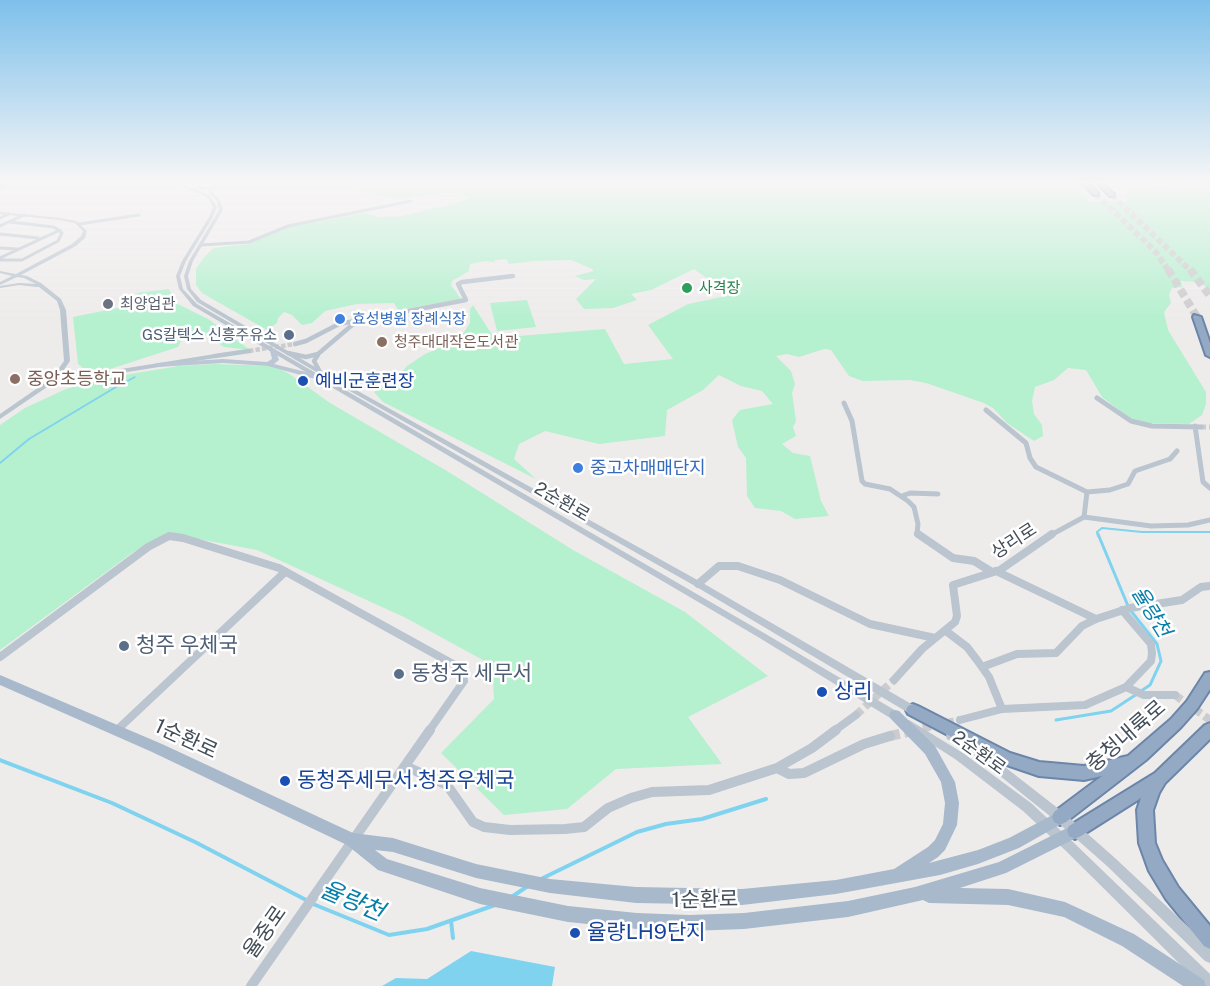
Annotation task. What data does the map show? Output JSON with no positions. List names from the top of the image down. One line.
{"streets":{"highway":["충청내륙로"],"main road":["1순환로"],"street":["2순환로","상리로","율중로"]},"crossings":[["2순환로","충청내륙로"],["2순환로","1순환로"],["충청내륙로","1순환로"],["1순환로","율중로"]],"water":["율량천"],"places":["사격장","최양업관","효성병원 장례식장","GS칼텍스 신흥주유소","청주대대작은도서관","중앙초등학교","예비군훈련장","중고차매매단지","청주 우체국","동청주 세무서","상리","동청주세무서.청주우체국","율량LH9단지"]}
